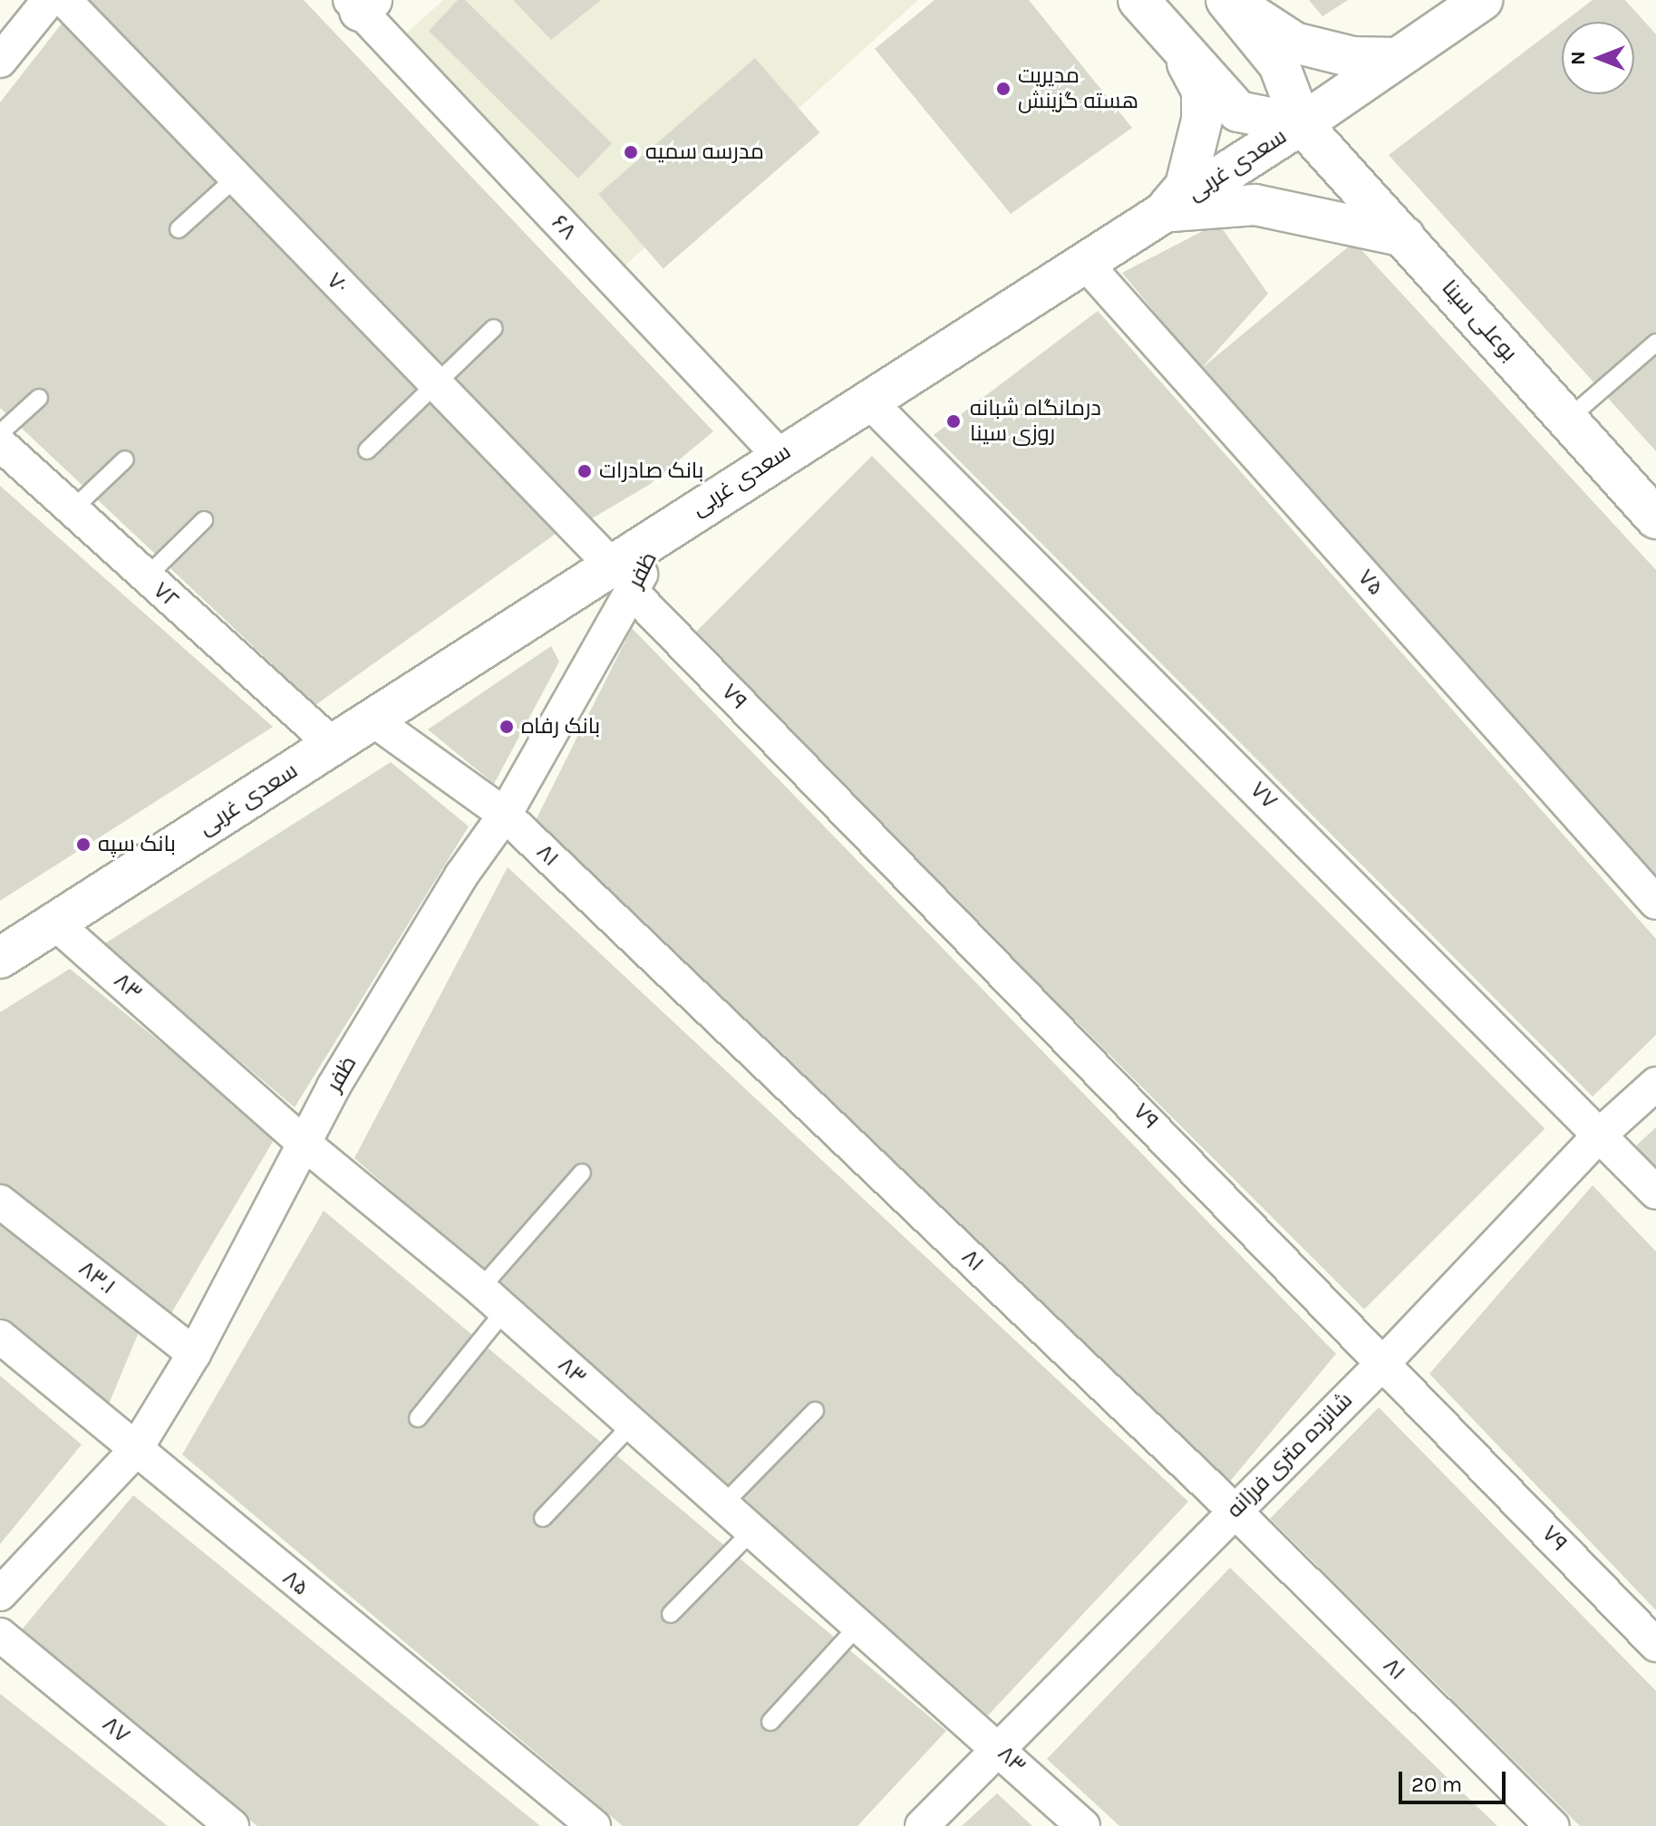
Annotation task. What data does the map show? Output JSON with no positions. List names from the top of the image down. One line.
{"streets":{"main road":["سعدی غربی","بوعلی سینا"],"street":["۶۸","۷۰","ظفر","۷۵","۷۲","۷۹","۷۷","۸۱","۸۳","۸۳.۱","شانزده متری فرزانه","۸۵","۸۷"]},"crossings":[["سعدی غربی","۶۸"],["سعدی غربی","۷۰"],["سعدی غربی","بوعلی سینا"],["سعدی غربی","ظفر"],["سعدی غربی","۷۵"],["سعدی غربی","۷۲"],["سعدی غربی","۷۹"],["سعدی غربی","۷۷"],["سعدی غربی","۸۱"],["سعدی غربی","۸۳"],["۷۰","ظفر"],["۷۰","۷۹"],["ظفر","۷۹"],["ظفر","۸۱"],["ظفر","۸۳"],["ظفر","۸۳.۱"],["ظفر","۸۵"],["۷۹","شانزده متری فرزانه"],["۷۷","شانزده متری فرزانه"],["۸۱","شانزده متری فرزانه"],["۸۳","شانزده متری فرزانه"]],"places":["مدیریت هسته گزینش","مدرسه سمیه","درمانگاه شبانه روزی سینا","بانک صادرات","بانک رفاه","بانک سپه"],"scale_bar":"20 m","north":"left"}
